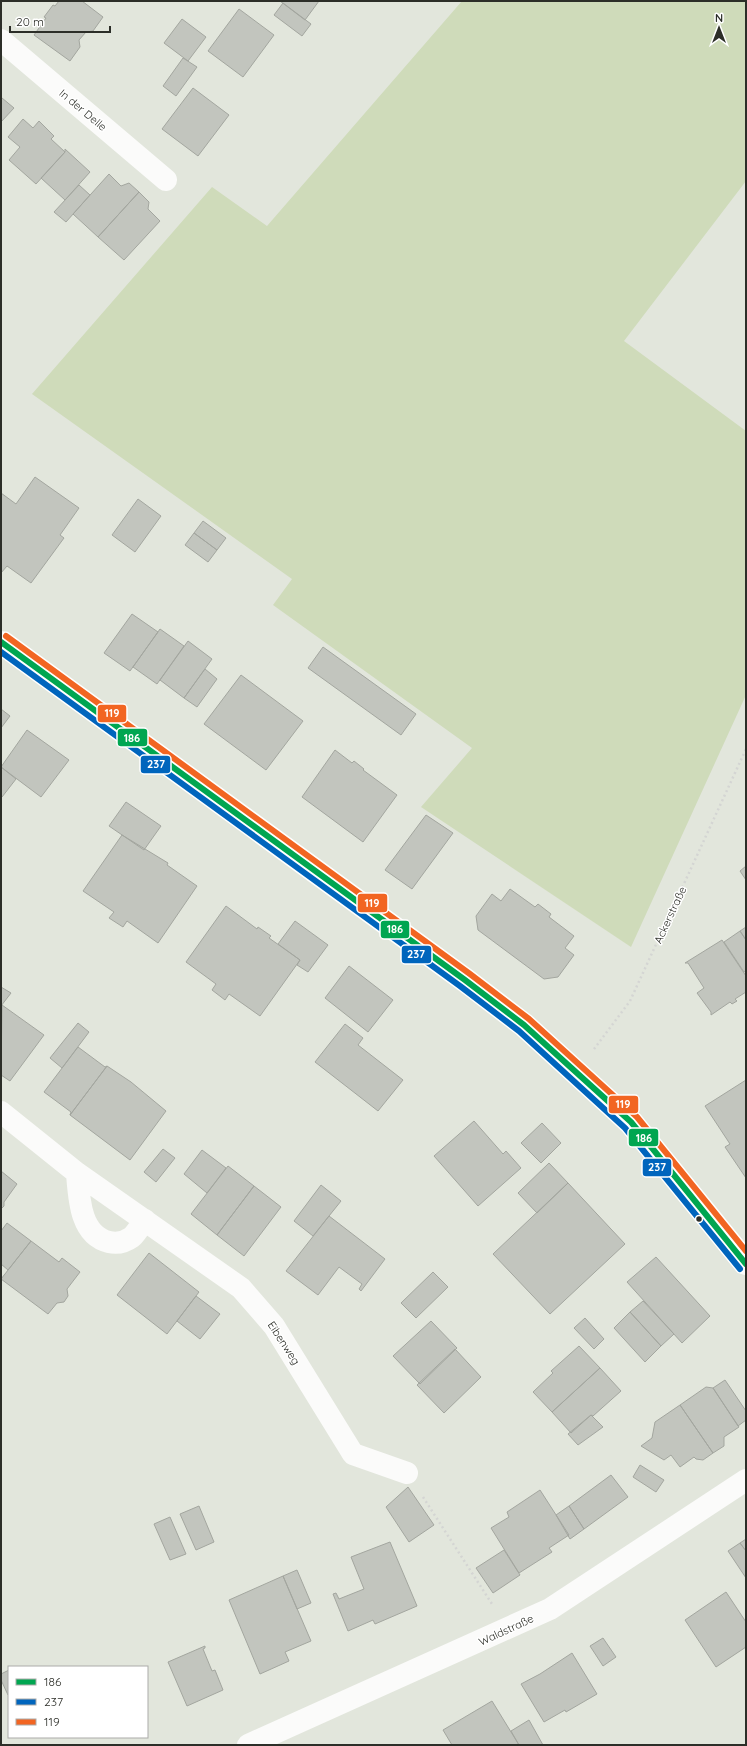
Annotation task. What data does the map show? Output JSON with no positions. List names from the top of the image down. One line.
{"streets":{"street":["In der Delle","Eibenweg","Waldstraße"],"path":["Ackerstraße"]},"lines":["transit line 119","transit line 186","transit line 237"],"legend":["186","237","119"],"scale_bar":"20 m","north":"top"}
